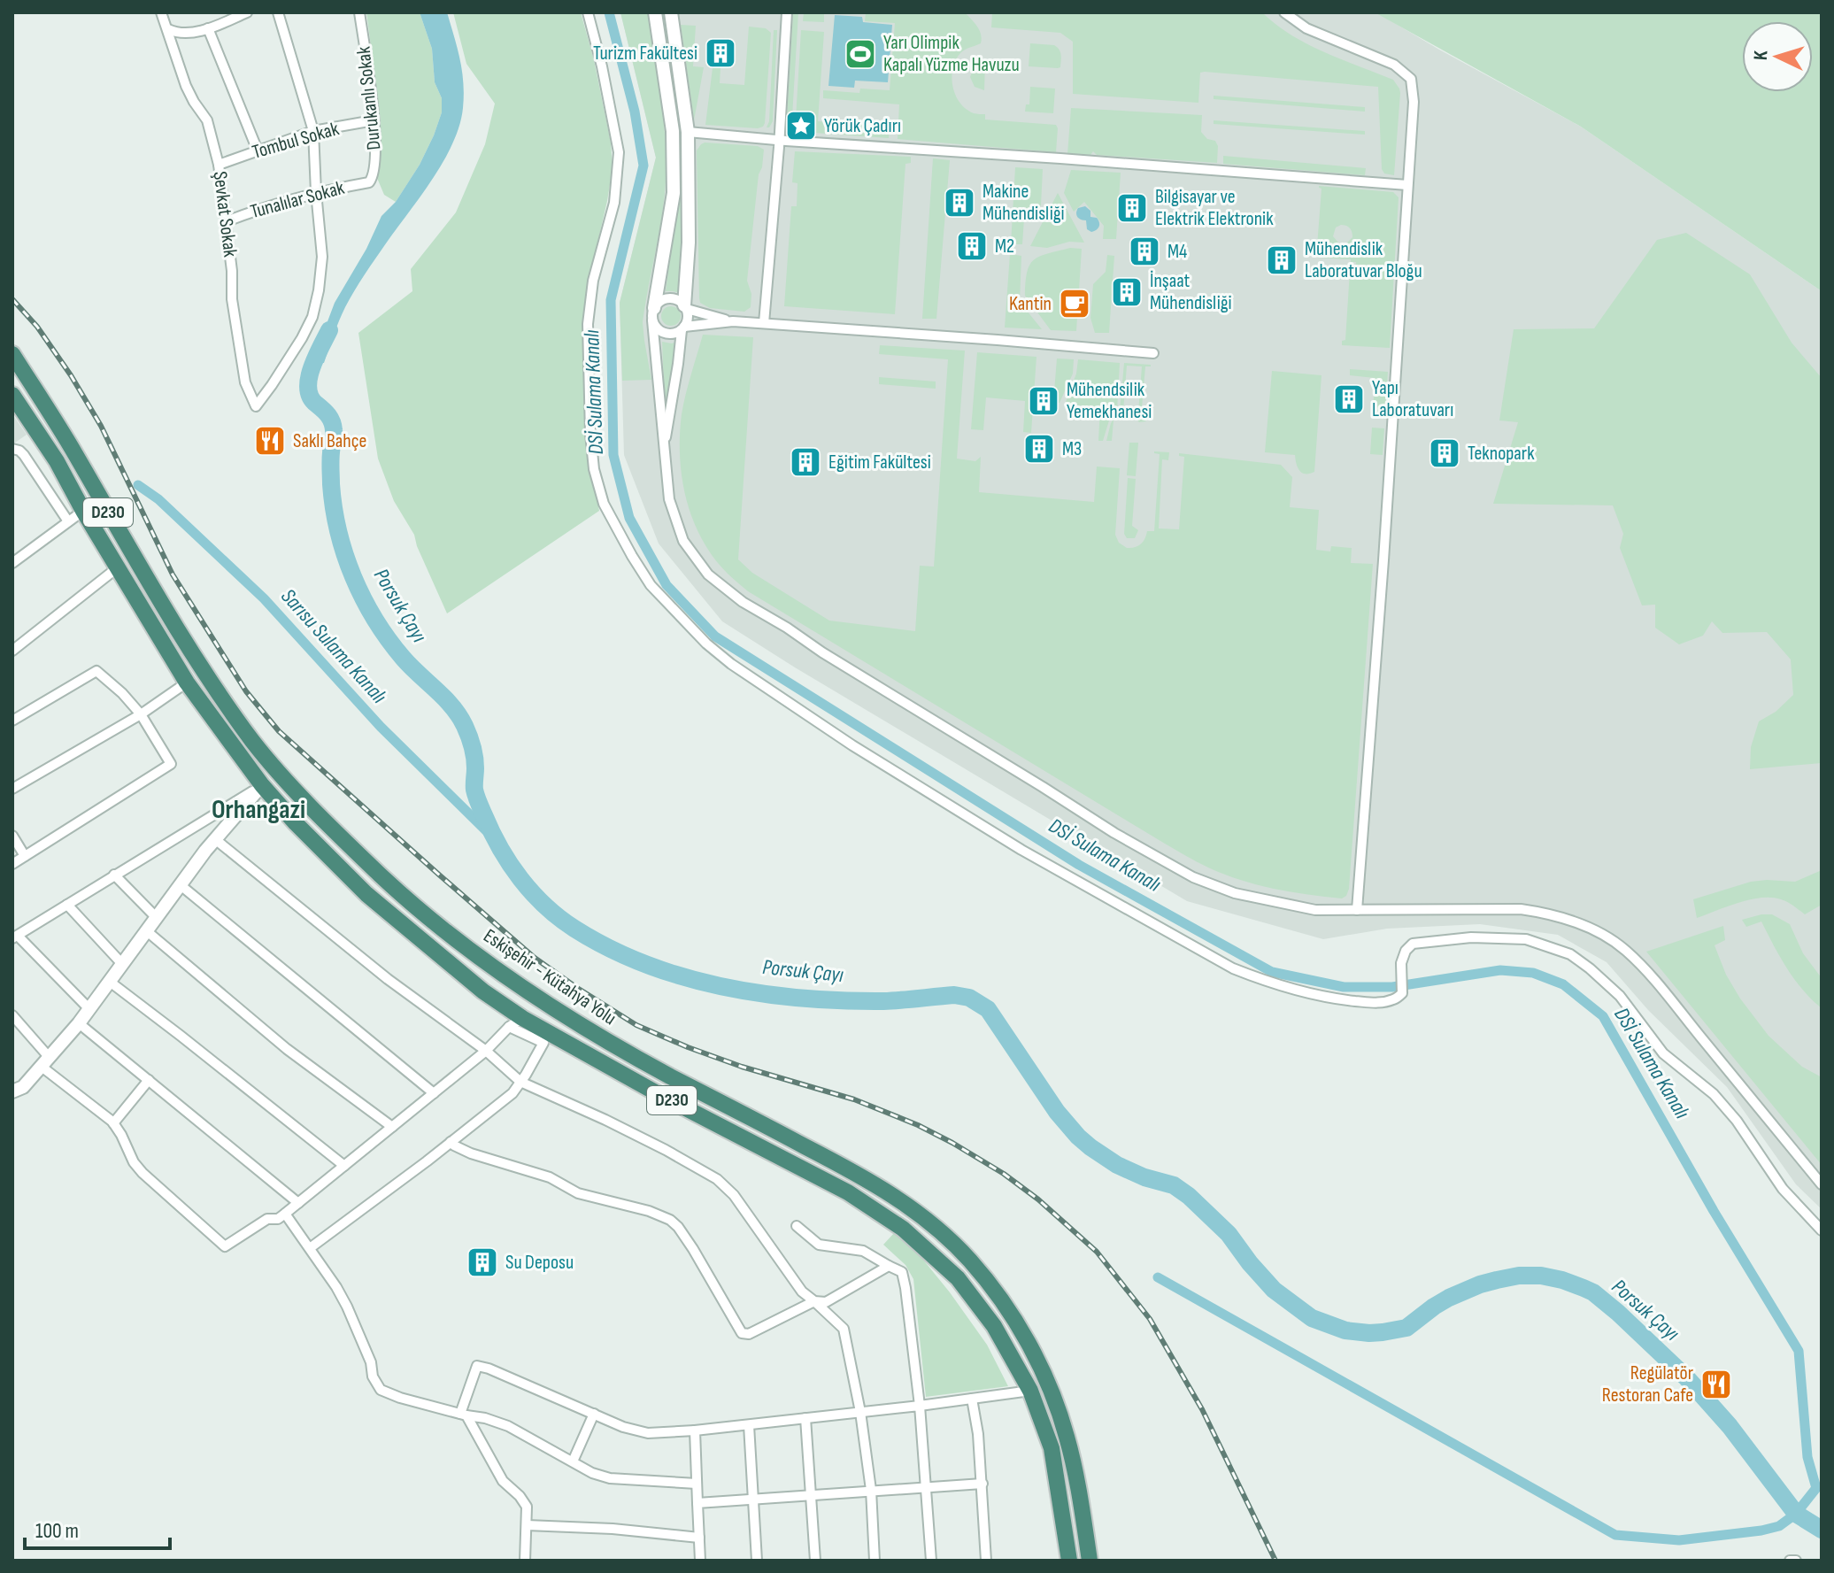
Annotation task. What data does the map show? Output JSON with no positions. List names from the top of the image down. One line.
{"streets":{"highway":["D230","Eskişehir - Kütahya Yolu"],"street":["Durukanlı Sokak","Tombul Sokak","Tunalılar Sokak","Şevkat Sokak"]},"crossings":[["Durukanlı Sokak","Tombul Sokak"],["Durukanlı Sokak","Tunalılar Sokak"],["Tombul Sokak","Şevkat Sokak"],["Tunalılar Sokak","Şevkat Sokak"]],"districts":["Orhangazi"],"water":["DSİ Sulama Kanalı","Porsuk Çayı","Sarısu Sulama Kanalı"],"places":{"building":["Turizm Fakültesi","Makine Mühendisliği","Bilgisayar ve Elektrik Elektronik","M2","M4","Mühendislik Laboratuvar Bloğu","İnşaat Mühendisliği","Yapı Laboratuvarı","Mühendsilik Yemekhanesi","M3","Teknopark","Eğitim Fakültesi","Su Deposu"],"sports":["Yarı Olimpik Kapalı Yüzme Havuzu"],"place":["Yörük Çadırı"],"cafe":["Kantin"],"restaurant":["Saklı Bahçe","Regülatör Restoran Cafe"]},"scale_bar":"100 m","north":"left"}
